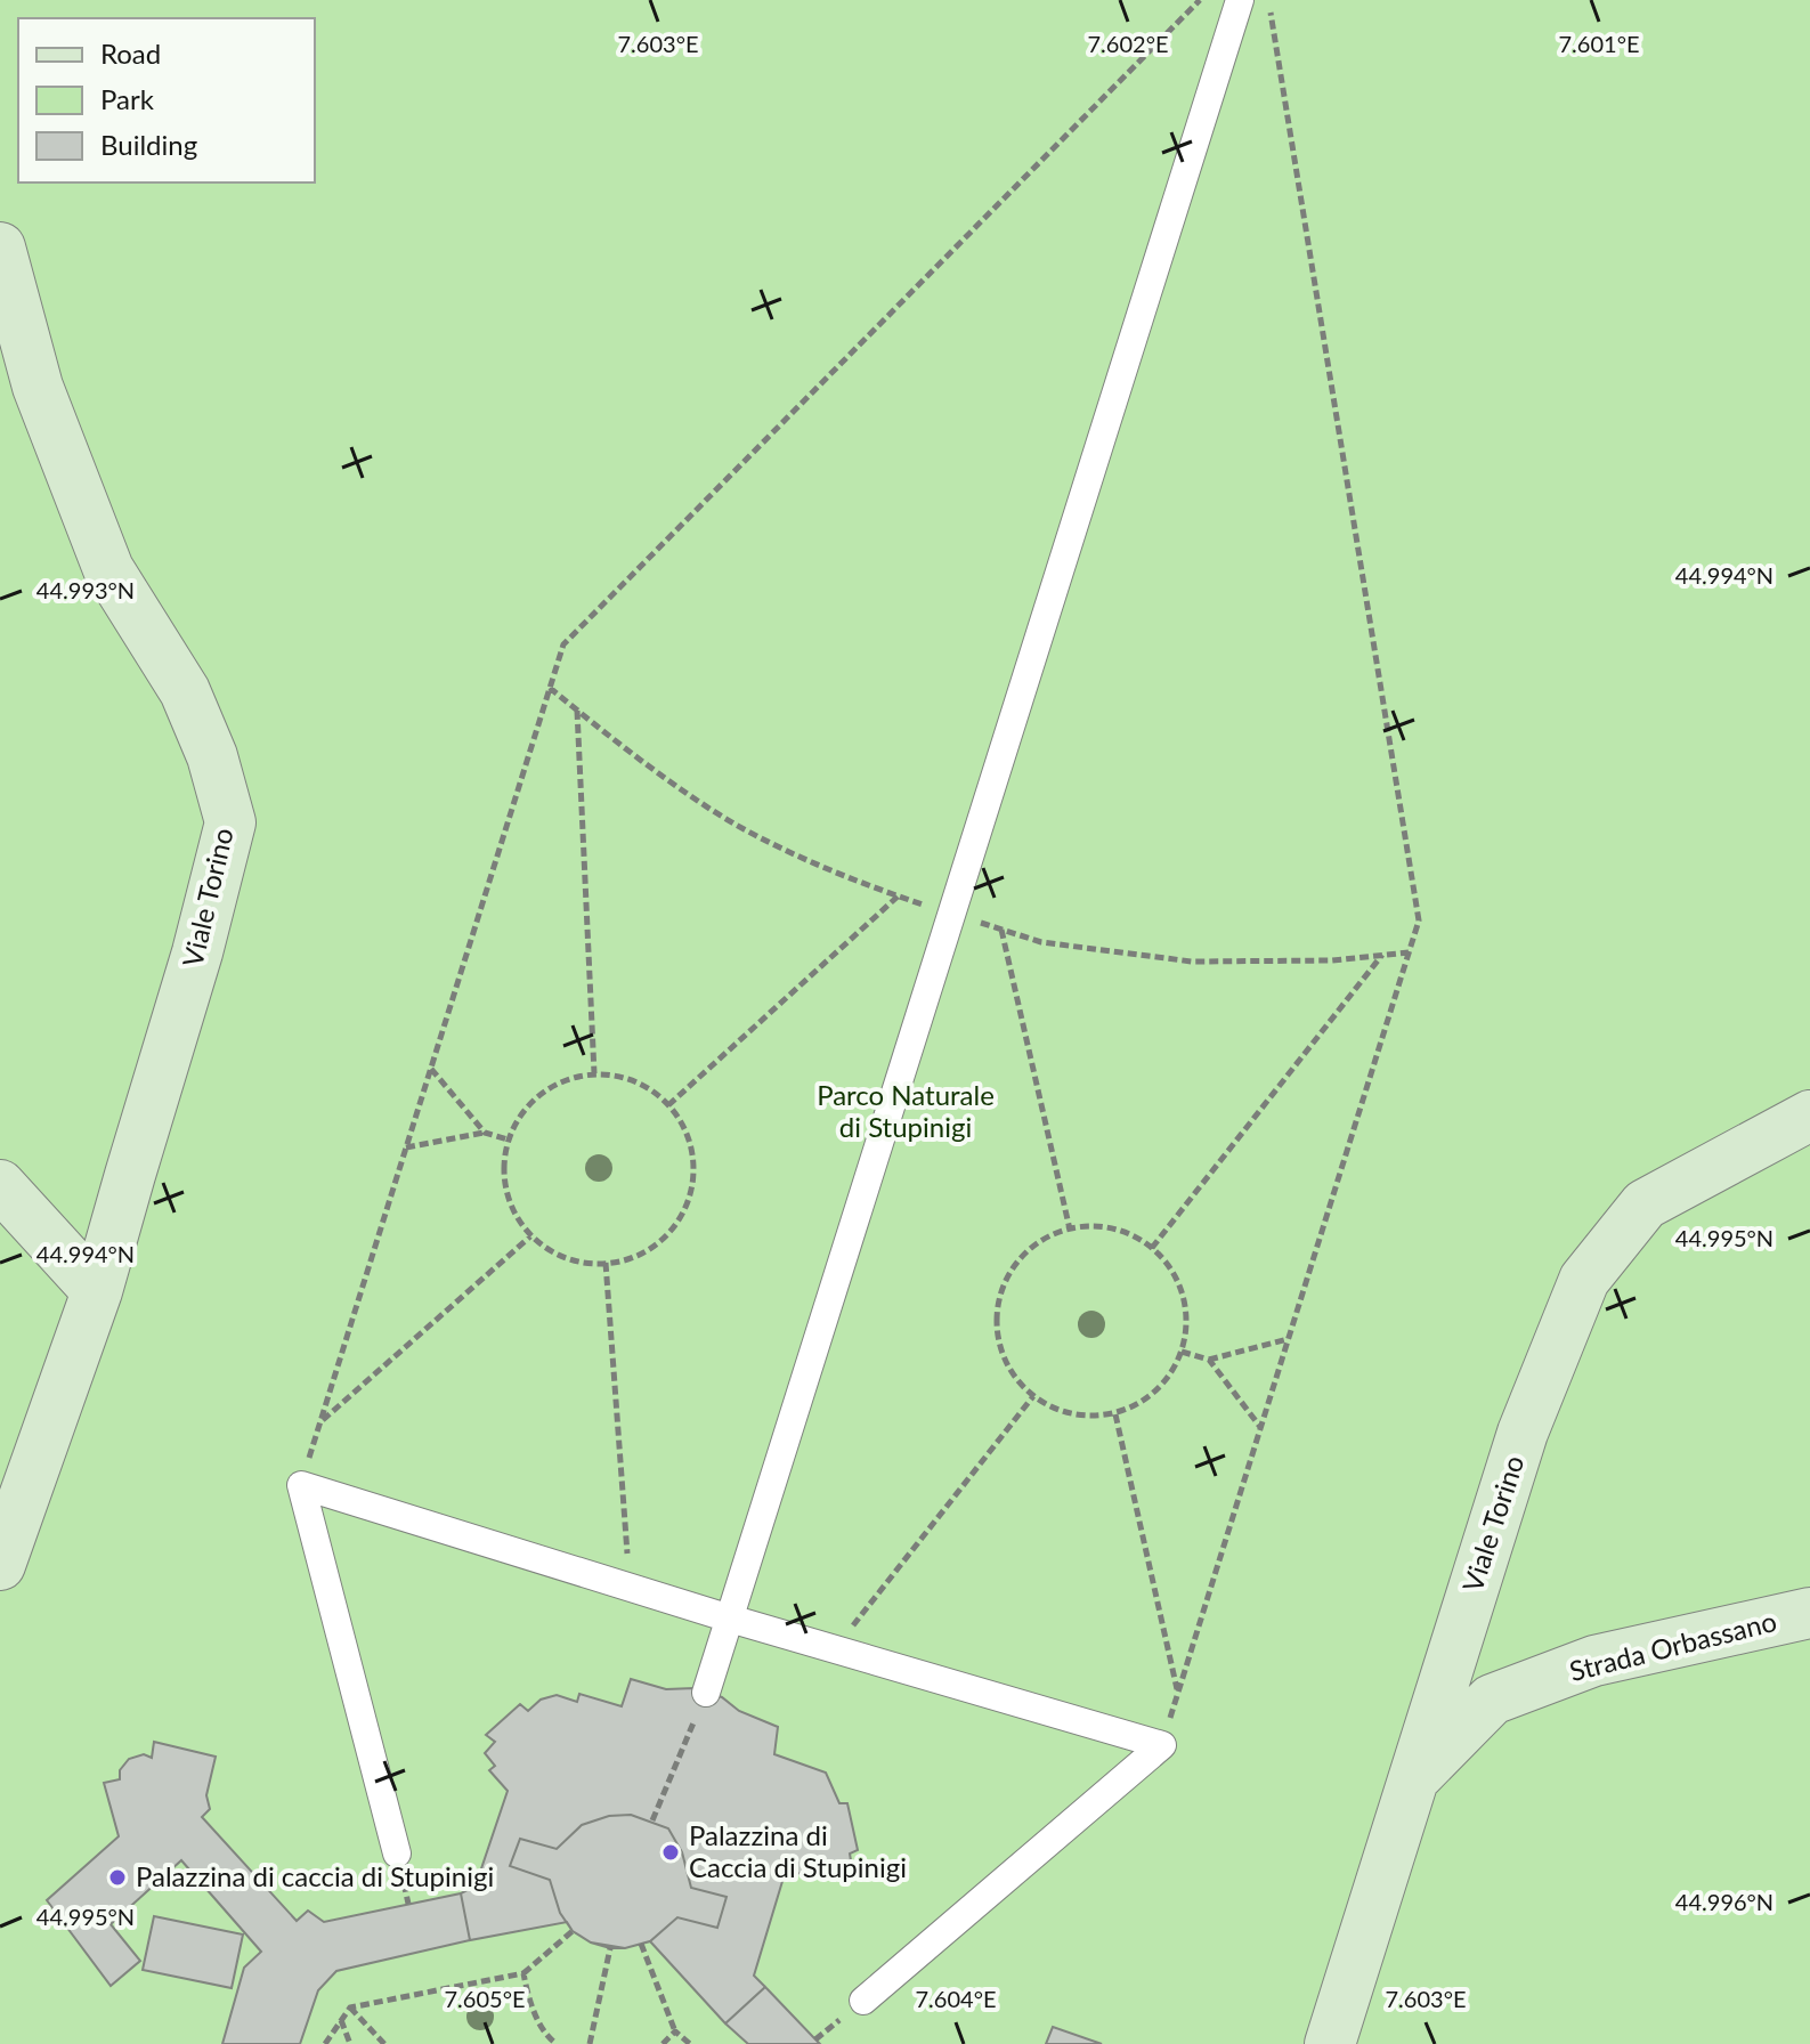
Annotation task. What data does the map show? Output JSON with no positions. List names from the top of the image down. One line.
{"streets":{"main road":["Viale Torino","Strada Orbassano"]},"crossings":[["Viale Torino","Strada Orbassano"]],"parks":["Parco Naturale di Stupinigi"],"places":["Palazzina di Caccia di Stupinigi","Palazzina di caccia di Stupinigi"],"legend":["Road","Park","Building"],"coordinates":["7.601°E","7.603°E","7.602°E","44.994°N","44.993°N","44.995°N","44.996°N","7.605°E","7.604°E"]}
